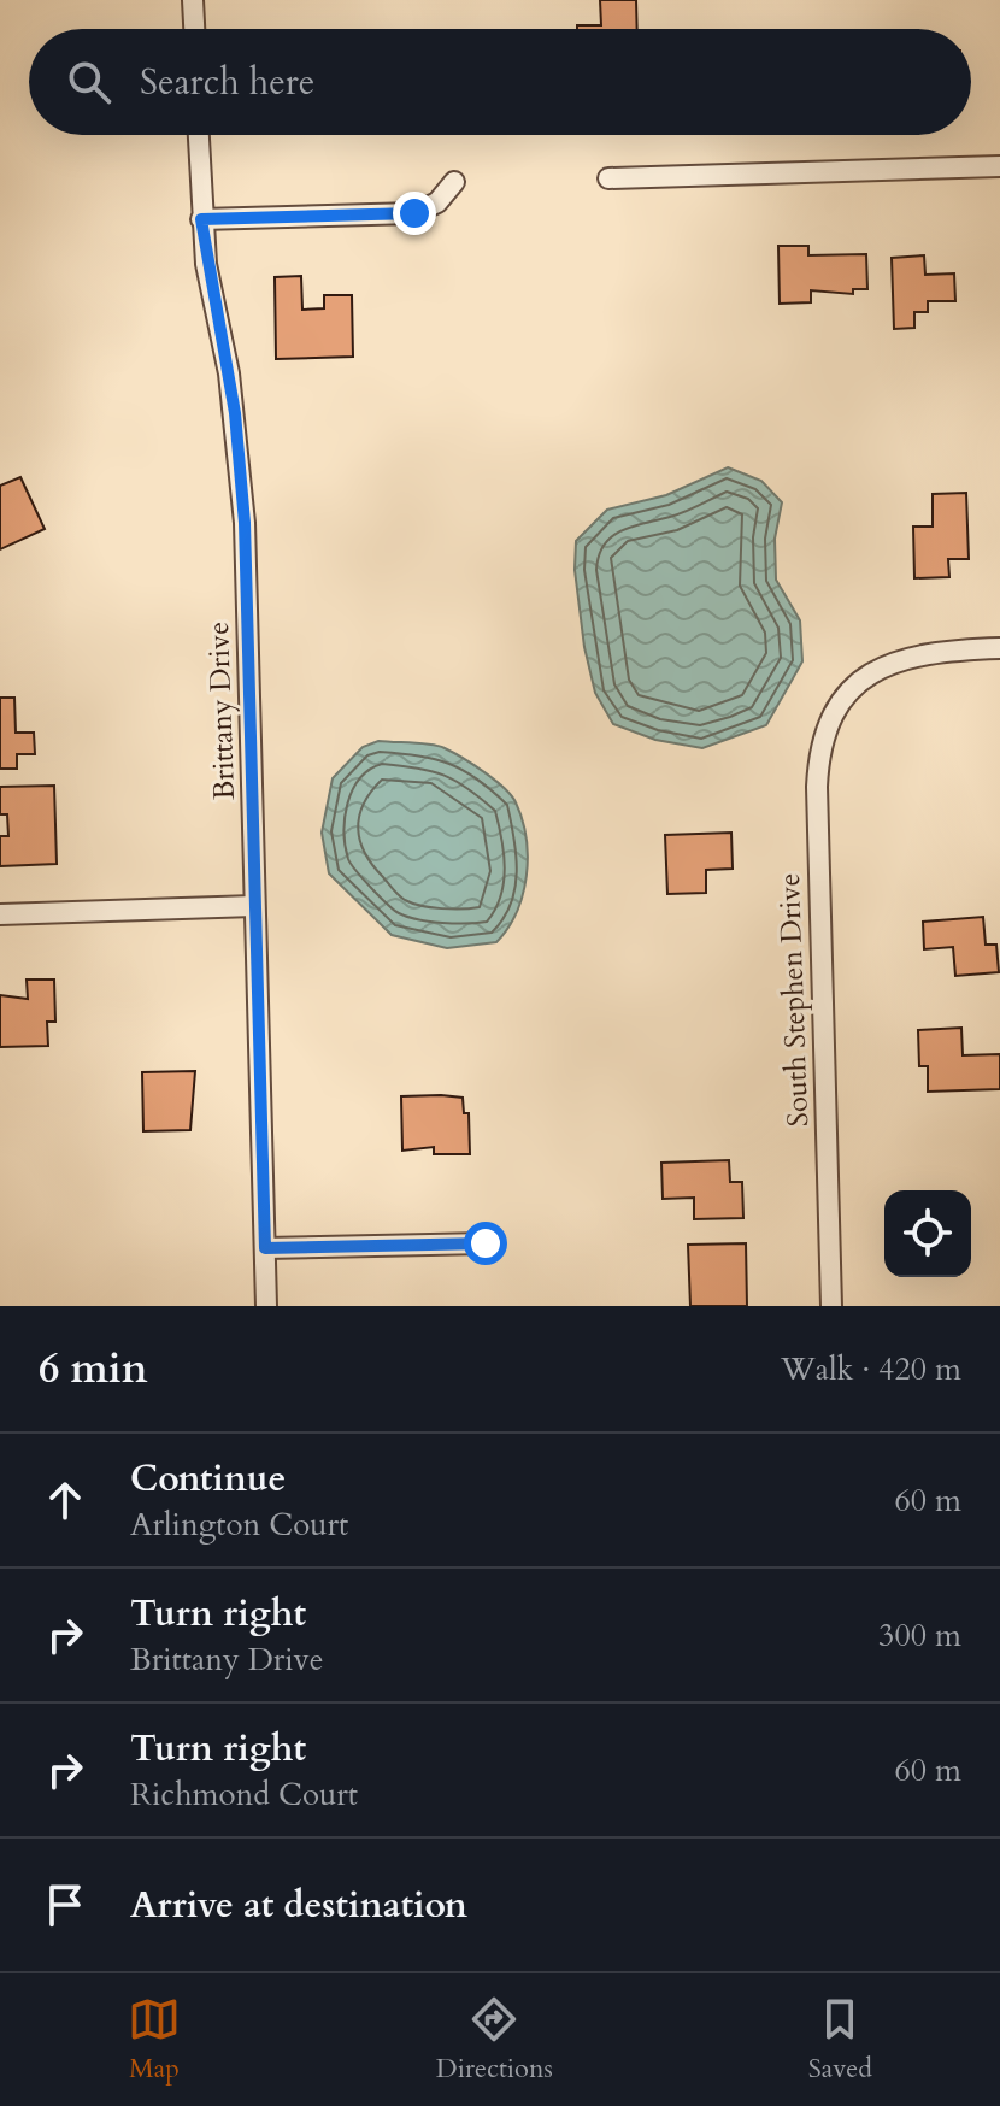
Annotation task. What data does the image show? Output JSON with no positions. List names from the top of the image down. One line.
{"streets":{"street":["Brittany Drive","South Stephen Drive"]},"page":{"search":"Search here","heading":["6 min","Walk · 420 m"],"list":[["Continue","Arlington Court","60 m"],["Turn right","Brittany Drive","300 m"],["Turn right","Richmond Court","60 m"],"Arrive at destination"],"nav":["Map","Directions","Saved"]}}
